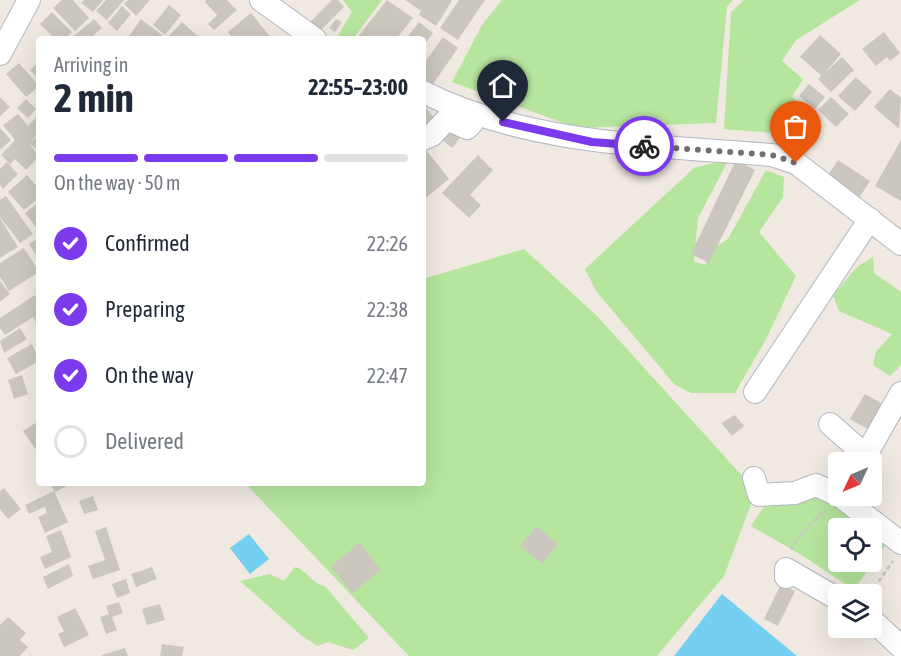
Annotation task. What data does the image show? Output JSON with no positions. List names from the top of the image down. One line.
{"north":"bottom left","page":{"heading":["2 min","Arriving in","22:55–23:00"],"bar":"On the way · 50 m","list":[["Confirmed","22:26"],["Preparing","22:38"],["On the way","22:47"],"Delivered"]}}
